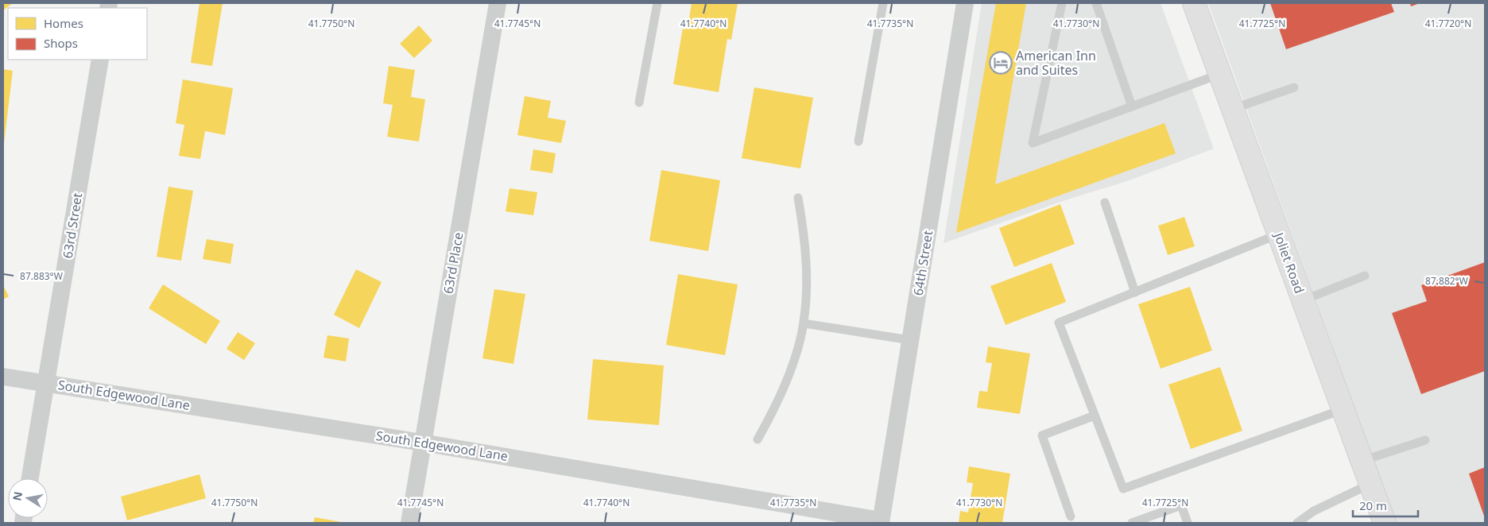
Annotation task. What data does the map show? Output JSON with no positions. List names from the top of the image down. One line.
{"streets":{"main road":["Joliet Road"],"street":["63rd Street","63rd Place","64th Street","South Edgewood Lane"]},"crossings":[["63rd Street","South Edgewood Lane"],["63rd Place","South Edgewood Lane"],["64th Street","South Edgewood Lane"]],"places":{"hotel":["American Inn and Suites"]},"legend":["Homes","Shops"],"scale_bar":"20 m","north":"left","coordinates":["41.7750°N","41.7745°N","41.7740°N","41.7735°N","41.7730°N","41.7725°N","41.7720°N","87.883°W","87.882°W"]}
